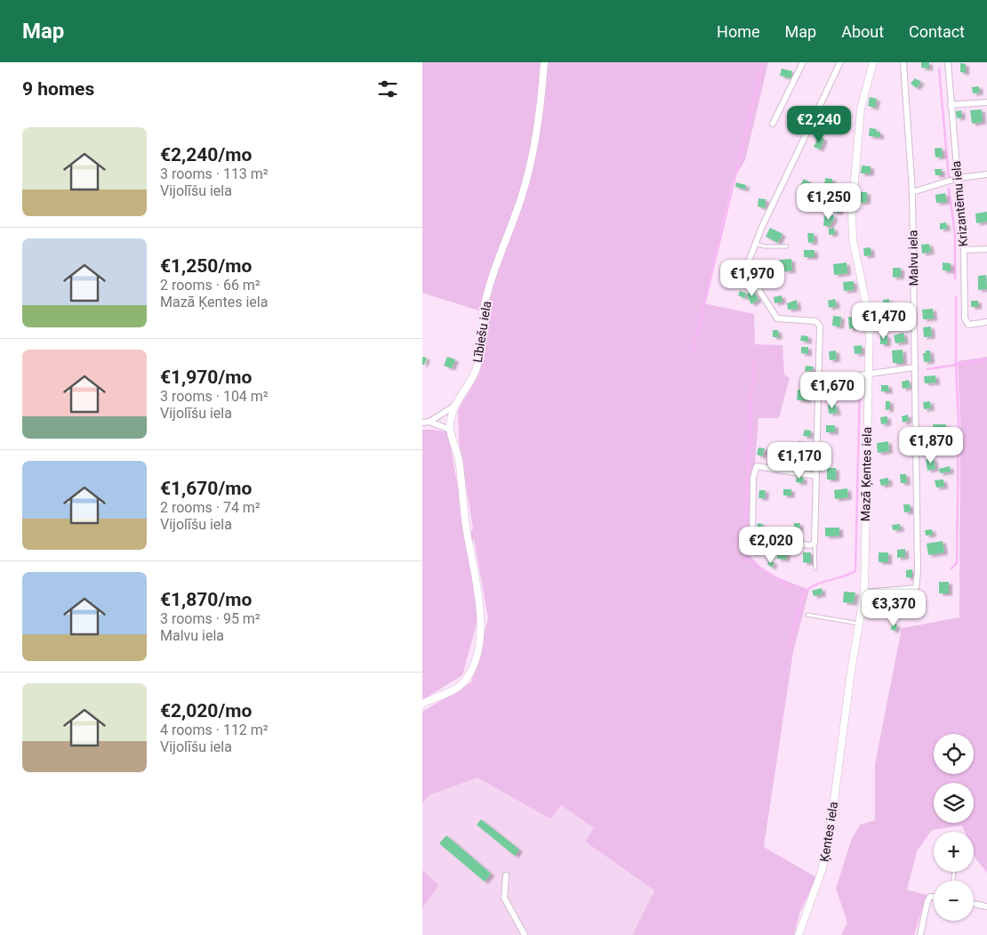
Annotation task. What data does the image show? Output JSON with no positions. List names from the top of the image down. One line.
{"streets":{"street":["Krizantēmu iela","Malvu iela","Lībiešu iela","Mazā Ķentes iela","Ķentes iela"]},"crossings":[["Malvu iela","Mazā Ķentes iela"],["Mazā Ķentes iela","Ķentes iela"]],"page":{"header":"Map","nav":["Home","Map","About","Contact"],"heading":"9 homes","price":["€2,240","€1,250","€1,970","€1,470","€1,670","€1,870","€1,170","€2,020","€3,370"],"list":[{"name":"€2,240/mo","note":"3 rooms · 113 m² · Vijolīšu iela"},{"name":"€1,250/mo","note":"2 rooms · 66 m² · Mazā Ķentes iela"},{"name":"€1,970/mo","note":"3 rooms · 104 m² · Vijolīšu iela"},{"name":"€1,670/mo","note":"2 rooms · 74 m² · Vijolīšu iela"},{"name":"€1,870/mo","note":"3 rooms · 95 m² · Malvu iela"},{"name":"€2,020/mo","note":"4 rooms · 112 m² · Vijolīšu iela"}],"map_buttons":["+","−"]}}
